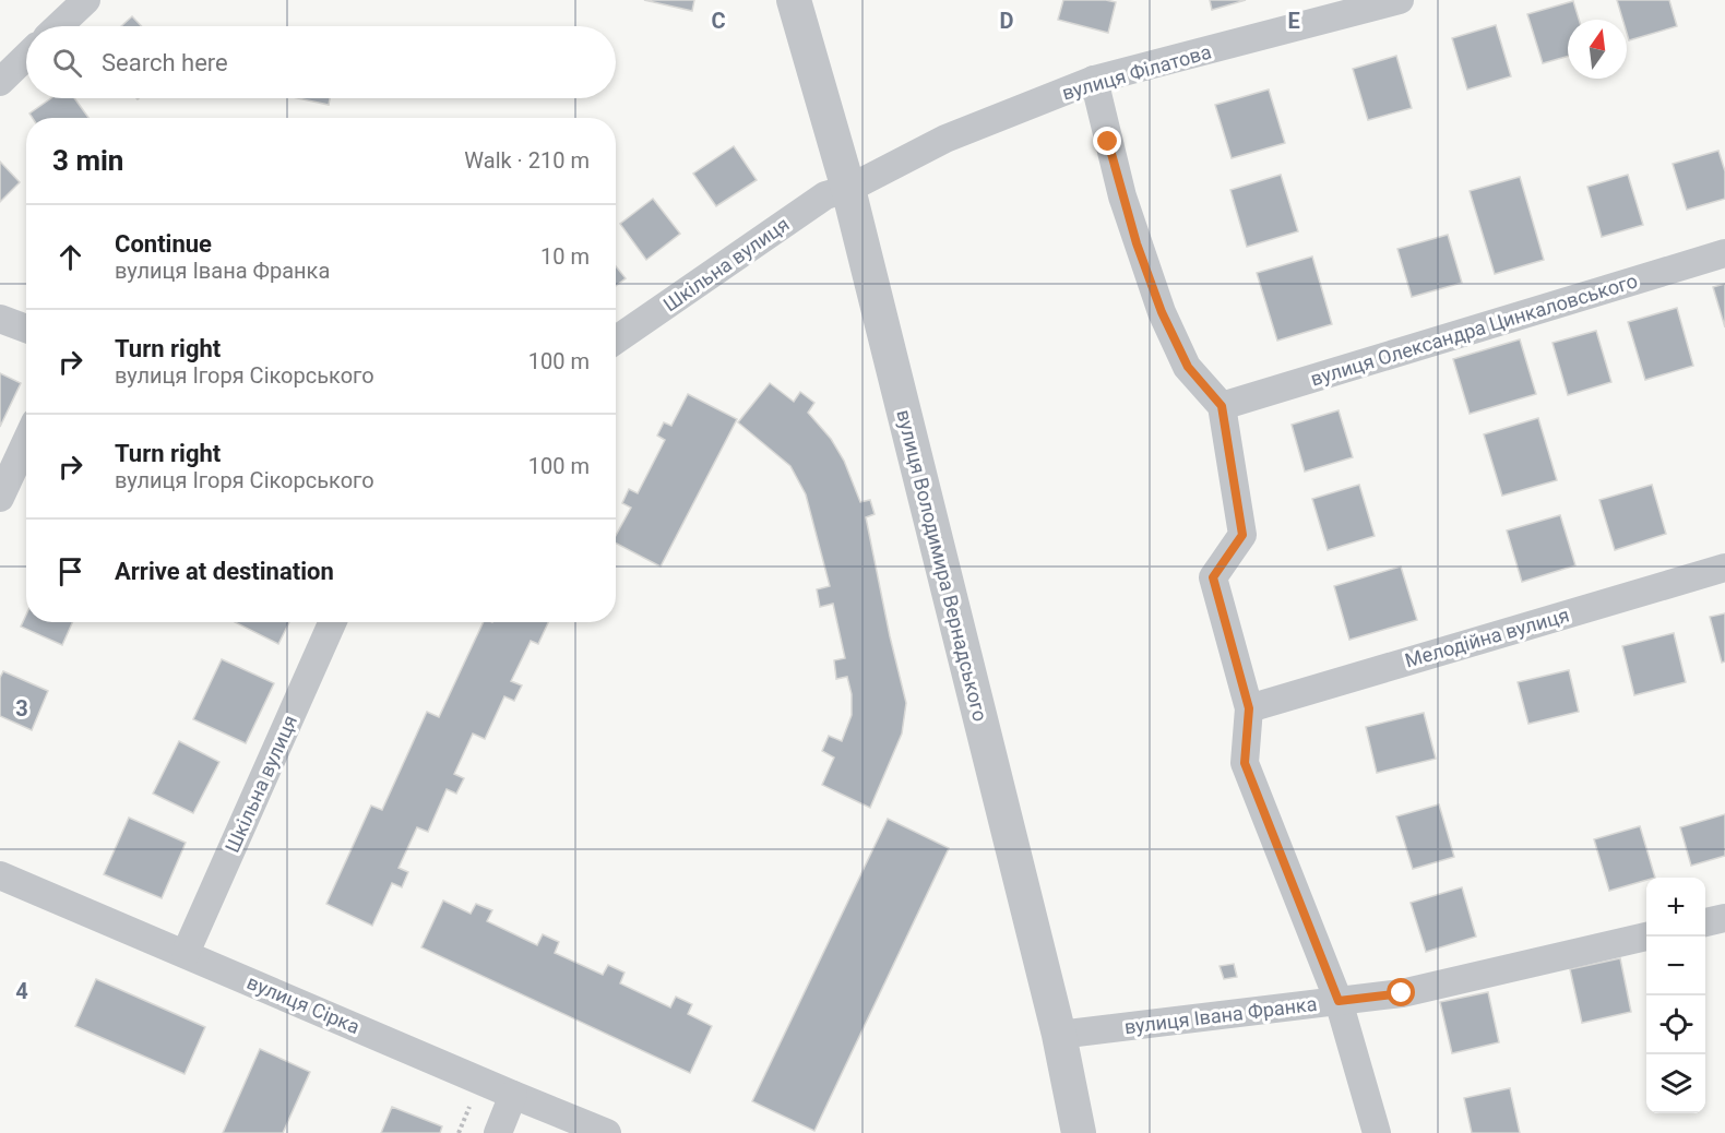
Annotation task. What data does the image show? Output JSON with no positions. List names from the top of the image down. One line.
{"streets":{"street":["вулиця Філатова","Шкільна вулиця","вулиця Олександра Цинкаловського","вулиця Володимира Вернадського","Мелодійна вулиця","вулиця Сірка","вулиця Івана Франка"]},"crossings":[["вулиця Філатова","Шкільна вулиця"],["вулиця Філатова","вулиця Володимира Вернадського"],["Шкільна вулиця","вулиця Володимира Вернадського"],["Шкільна вулиця","вулиця Сірка"],["вулиця Володимира Вернадського","вулиця Івана Франка"]],"north":"top","page":{"search":"Search here","heading":["3 min","Walk · 210 m"],"list":[["Continue","вулиця Івана Франка","10 m"],["Turn right","вулиця Ігоря Сікорського","100 m"],["Turn right","вулиця Ігоря Сікорського","100 m"],"Arrive at destination"],"map_buttons":["+","−"]},"grid":{"columns":["C","D","E"],"rows":["3","4"]}}
